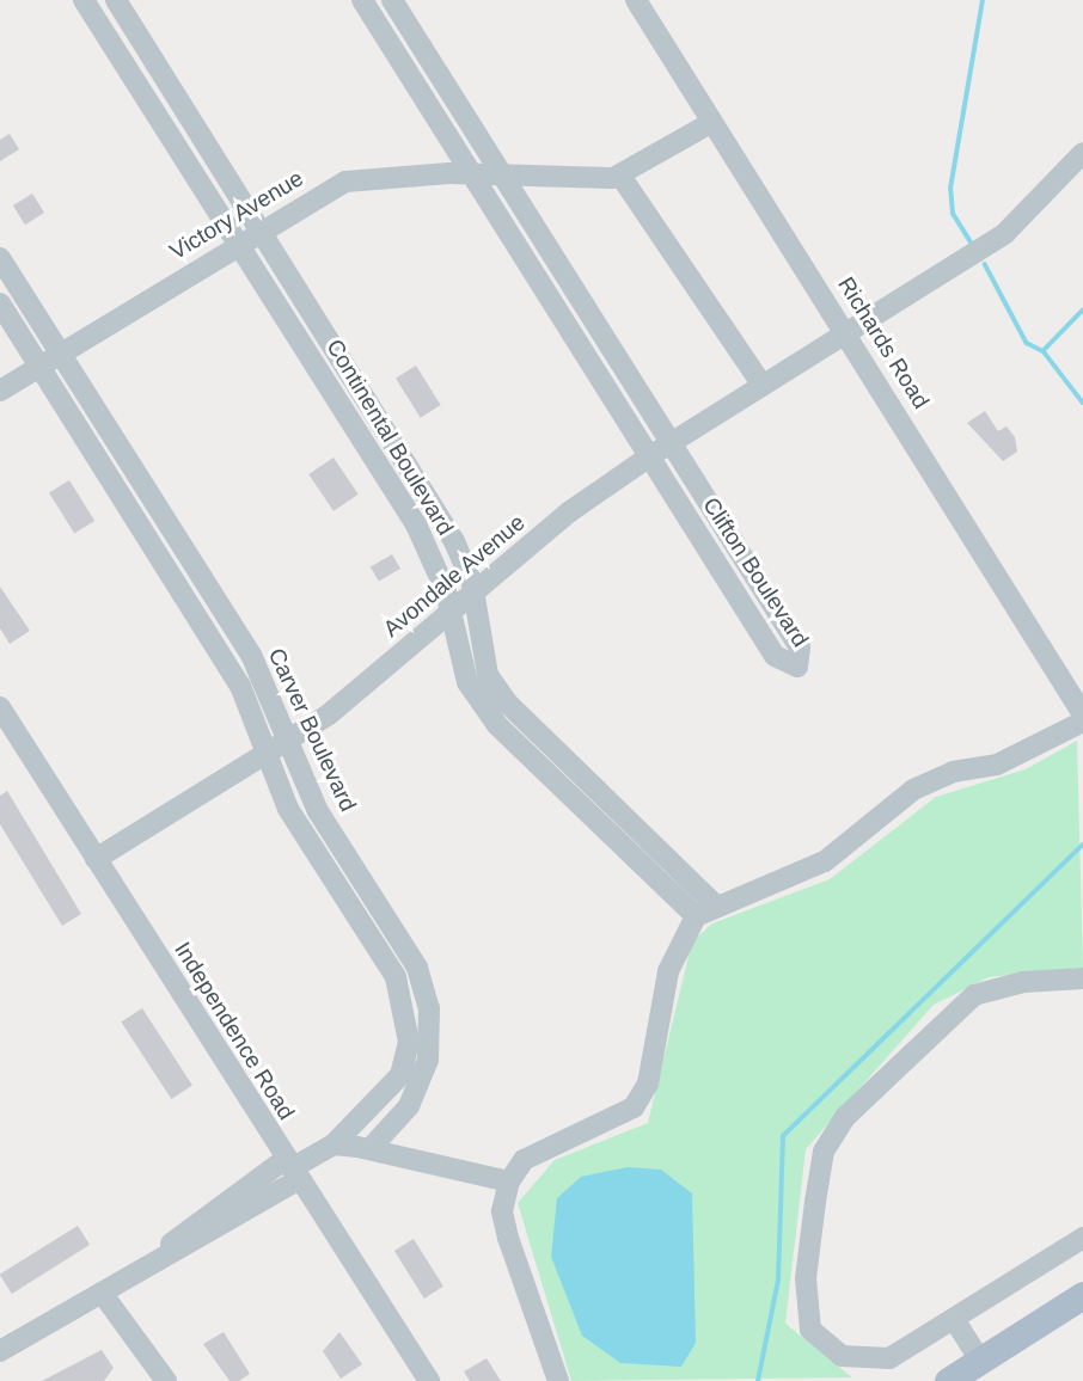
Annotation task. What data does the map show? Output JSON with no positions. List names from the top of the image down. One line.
{"streets":{"street":["Victory Avenue","Richards Road","Continental Boulevard","Clifton Boulevard","Avondale Avenue","Carver Boulevard","Independence Road"]},"crossings":[["Victory Avenue","Richards Road"],["Victory Avenue","Continental Boulevard"],["Victory Avenue","Clifton Boulevard"],["Victory Avenue","Carver Boulevard"],["Richards Road","Avondale Avenue"],["Continental Boulevard","Avondale Avenue"],["Clifton Boulevard","Avondale Avenue"],["Avondale Avenue","Carver Boulevard"],["Avondale Avenue","Independence Road"],["Carver Boulevard","Independence Road"]]}
